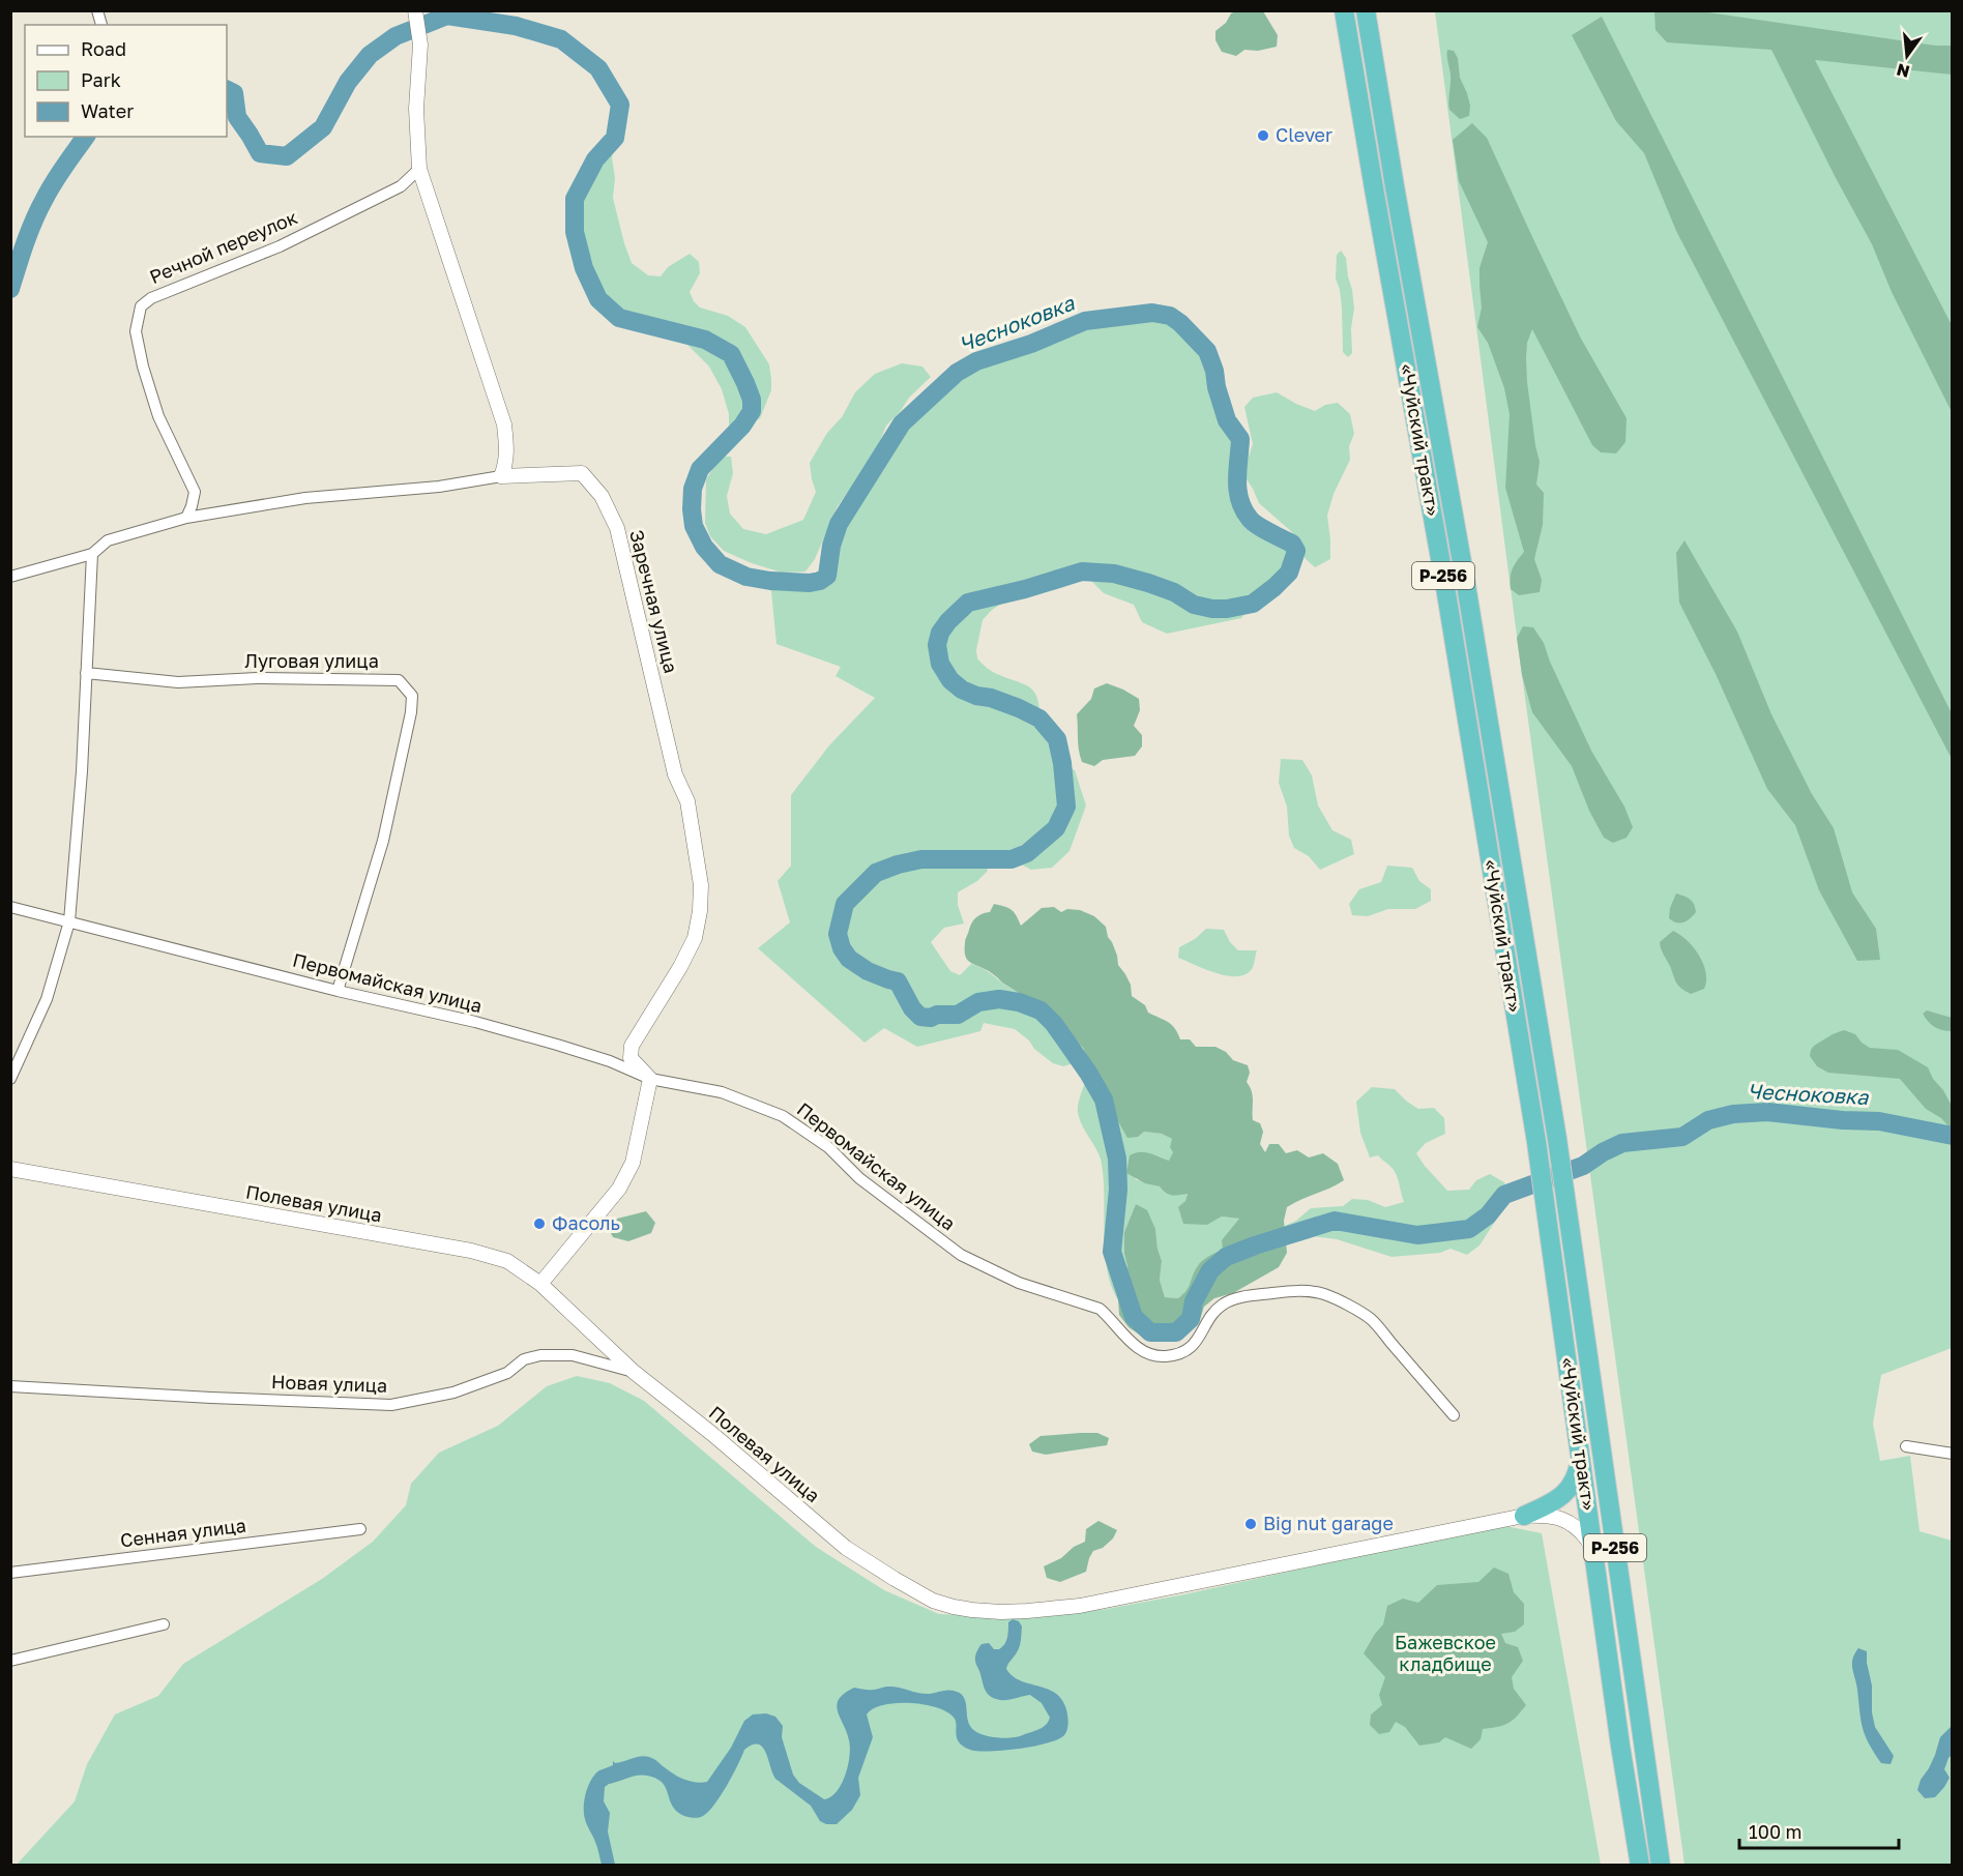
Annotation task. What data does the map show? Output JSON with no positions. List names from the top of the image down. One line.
{"streets":{"highway":["«Чуйский тракт»","Р-256"],"street":["Речной переулок","Заречная улица","Луговая улица","Первомайская улица","Полевая улица","Новая улица","Сенная улица"]},"crossings":[["Речной переулок","Заречная улица"],["«Чуйский тракт»","Полевая улица"],["Заречная улица","Первомайская улица"],["Луговая улица","Первомайская улица"],["Полевая улица","Новая улица"]],"water":["Чесноковка"],"parks":["Бажевское кладбище"],"places":["Clever","Фасоль","Big nut garage"],"legend":["Road","Park","Water"],"scale_bar":"100 m","north":"bottom"}
